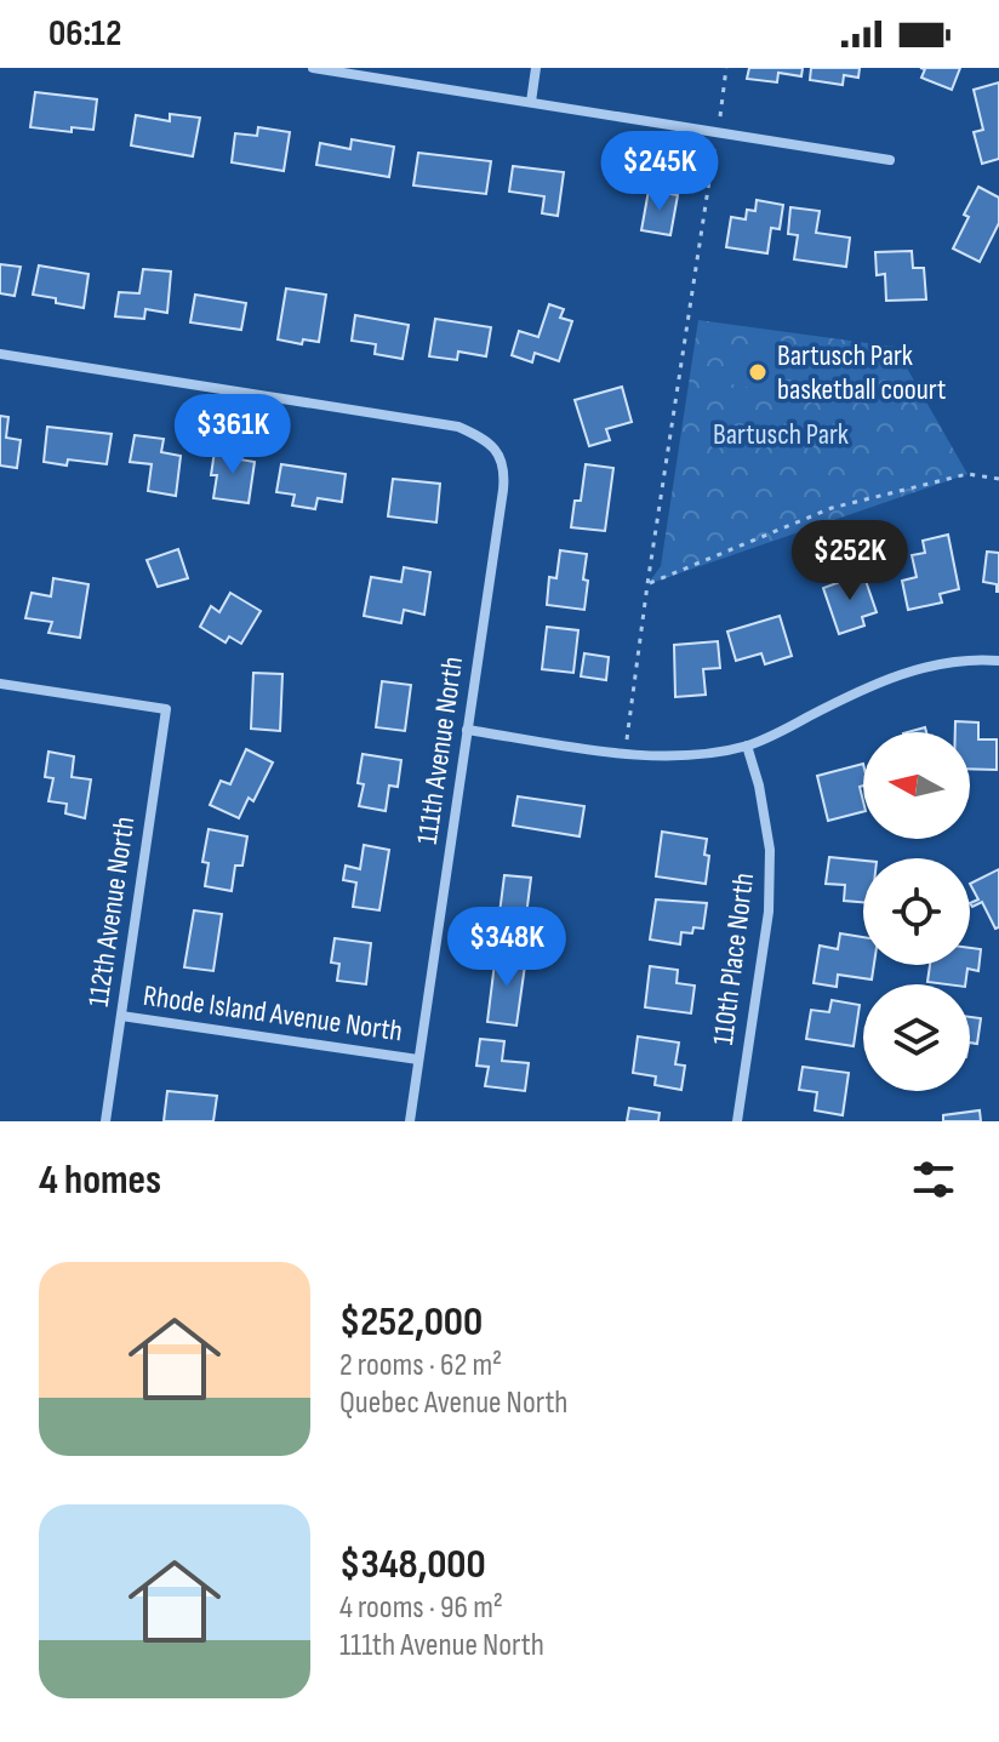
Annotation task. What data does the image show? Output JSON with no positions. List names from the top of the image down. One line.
{"streets":{"street":["111th Avenue North","112th Avenue North","110th Place North","Rhode Island Avenue North"]},"crossings":[["111th Avenue North","Rhode Island Avenue North"],["112th Avenue North","Rhode Island Avenue North"]],"parks":["Bartusch Park"],"places":["Bartusch Park basketball coourt"],"north":"left","page":{"status":"06:12","price":["$245K","$361K","$252K","$348K"],"heading":"4 homes","list":[{"name":"$252,000","note":"2 rooms · 62 m² · Quebec Avenue North"},{"name":"$348,000","note":"4 rooms · 96 m² · 111th Avenue North"}]}}
